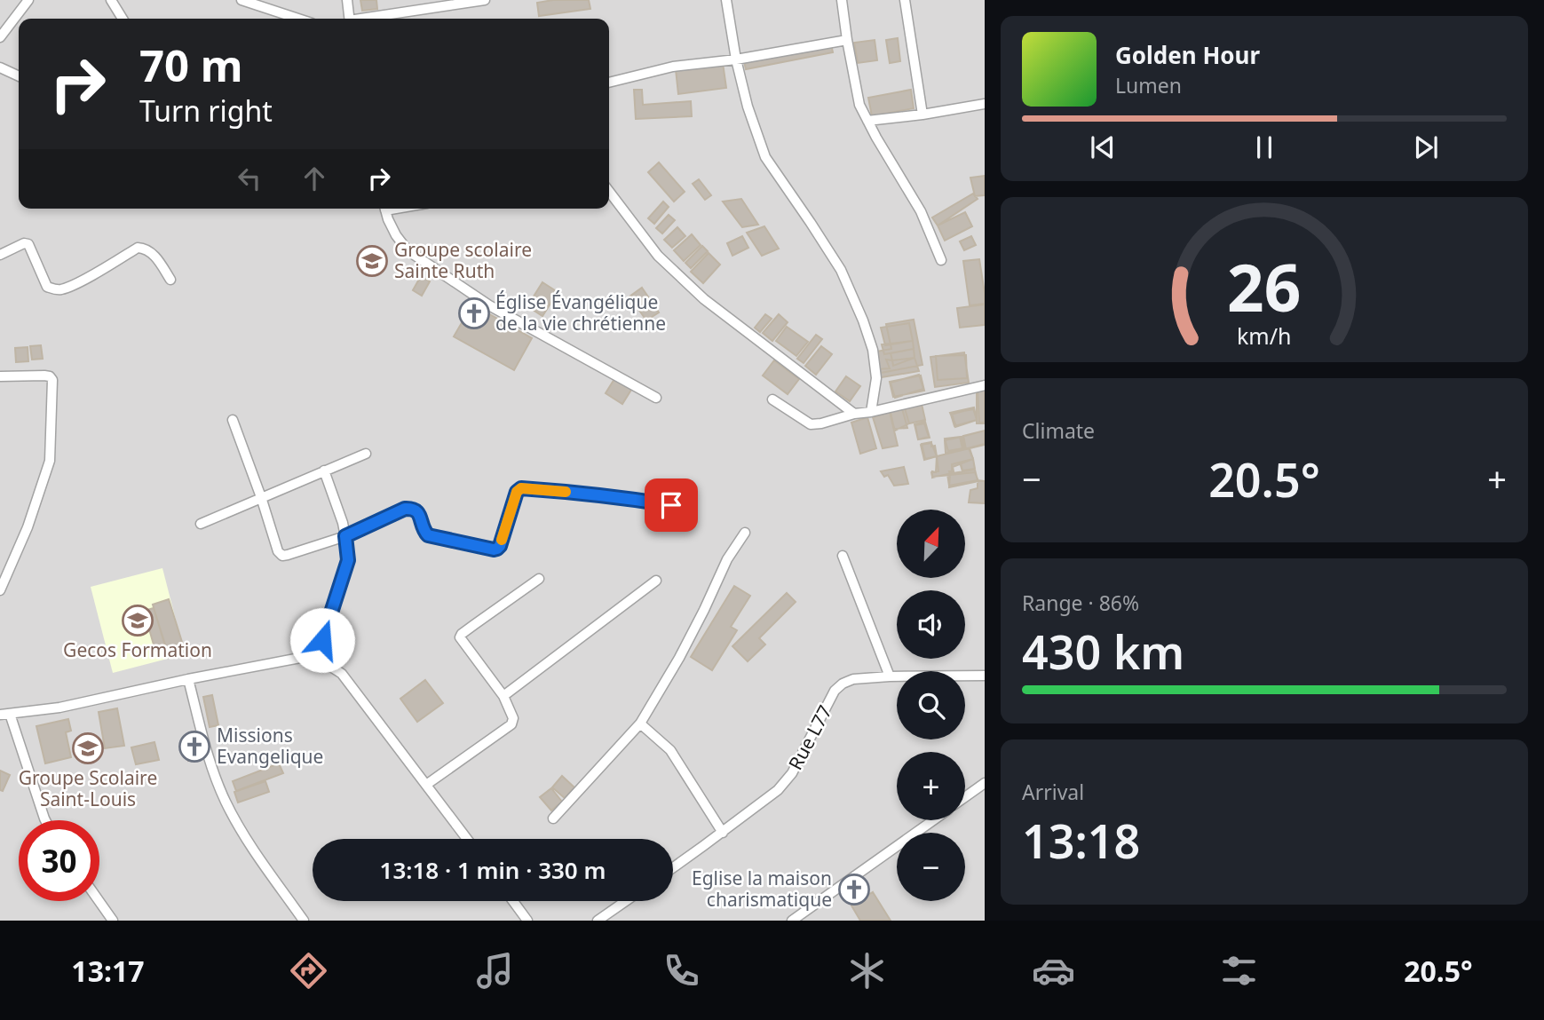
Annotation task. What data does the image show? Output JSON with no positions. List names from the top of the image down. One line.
{"streets":{"street":["Rue L77"]},"places":{"school or university":["Groupe scolaire Sainte Ruth","Gecos Formation","Groupe Scolaire Saint-Louis"],"church":["Église Évangélique de la vie chrétienne","Missions Evangelique","Eglise la maison charismatique"]},"north":"top right","page":{"turn":["70 m","Turn right"],"song":["Golden Hour","Lumen"],"tile":["Climate",["Range · 86%","430 km"],["Arrival","13:18"]],"heat":["−","20.5°","+"],"map_buttons":["+","−"],"limit":"30","trip":"13:18 · 1 min · 330 m","tabs":["13:17","20.5°"],"gauge":["26","km/h"]}}
